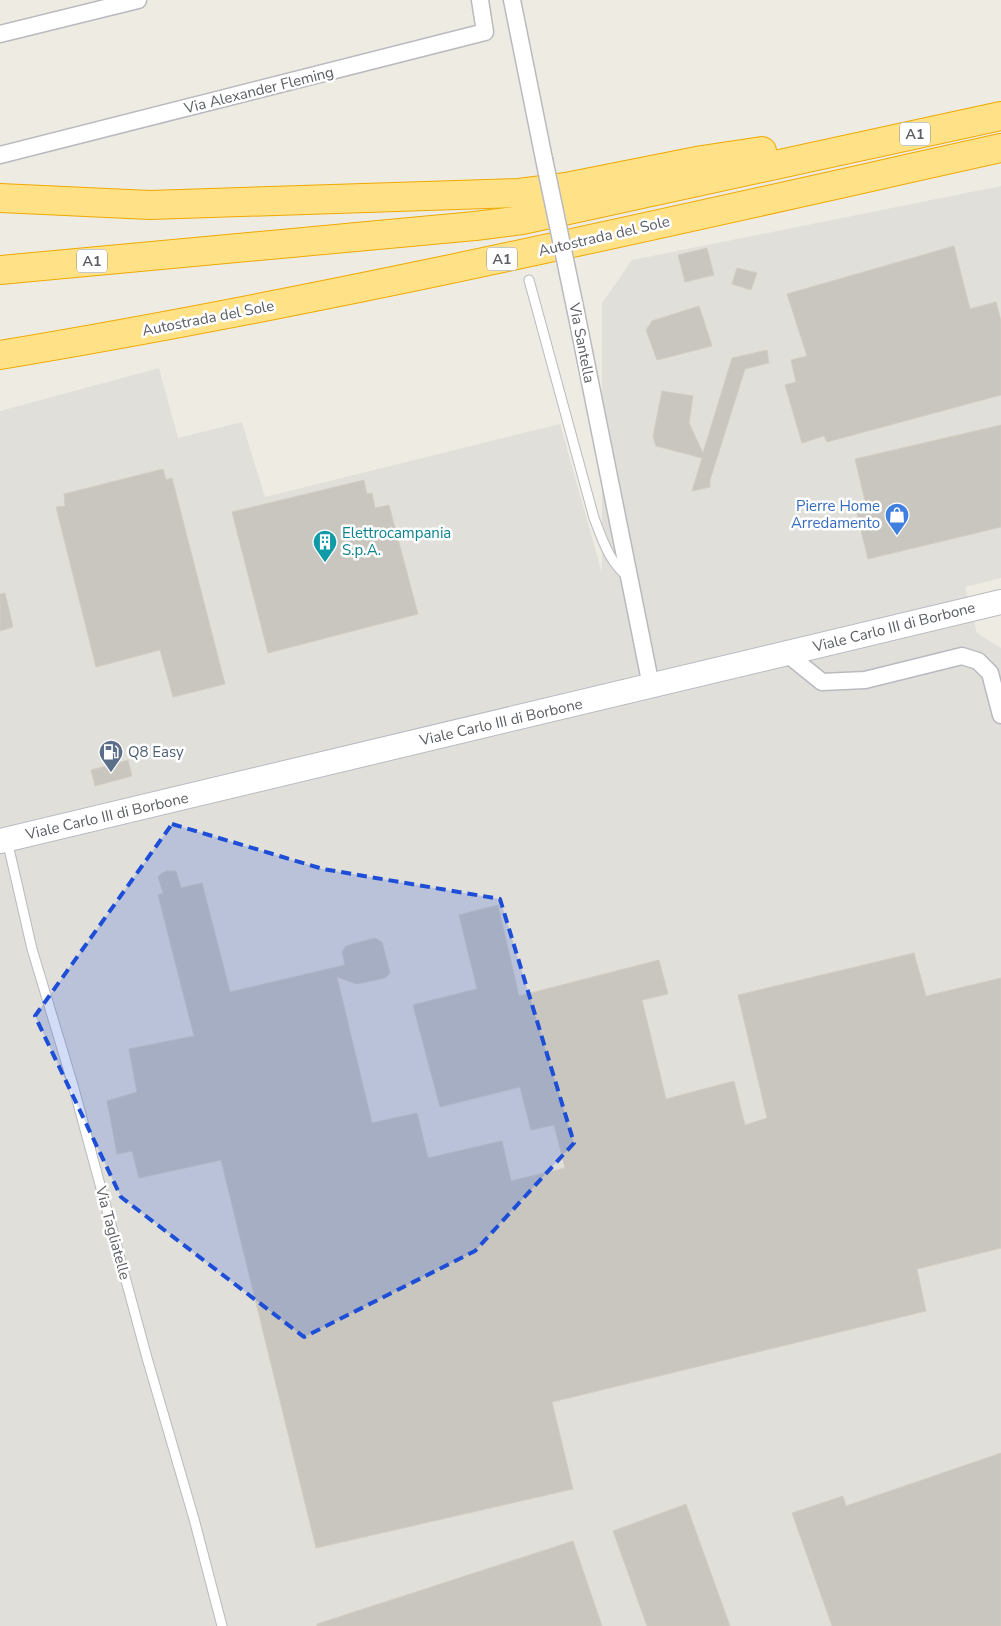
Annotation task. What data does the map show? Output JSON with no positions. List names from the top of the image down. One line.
{"streets":{"highway":["A1","Autostrada del Sole"],"main road":["Viale Carlo III di Borbone"],"street":["Via Alexander Fleming","Via Santella"],"lane":["Via Tagliatelle"]},"crossings":[["Via Santella","Viale Carlo III di Borbone"],["Viale Carlo III di Borbone","Via Tagliatelle"]],"places":{"shop":["Pierre Home Arredamento"],"building":["Elettrocampania S.p.A."],"fuel station":["Q8 Easy"]}}
